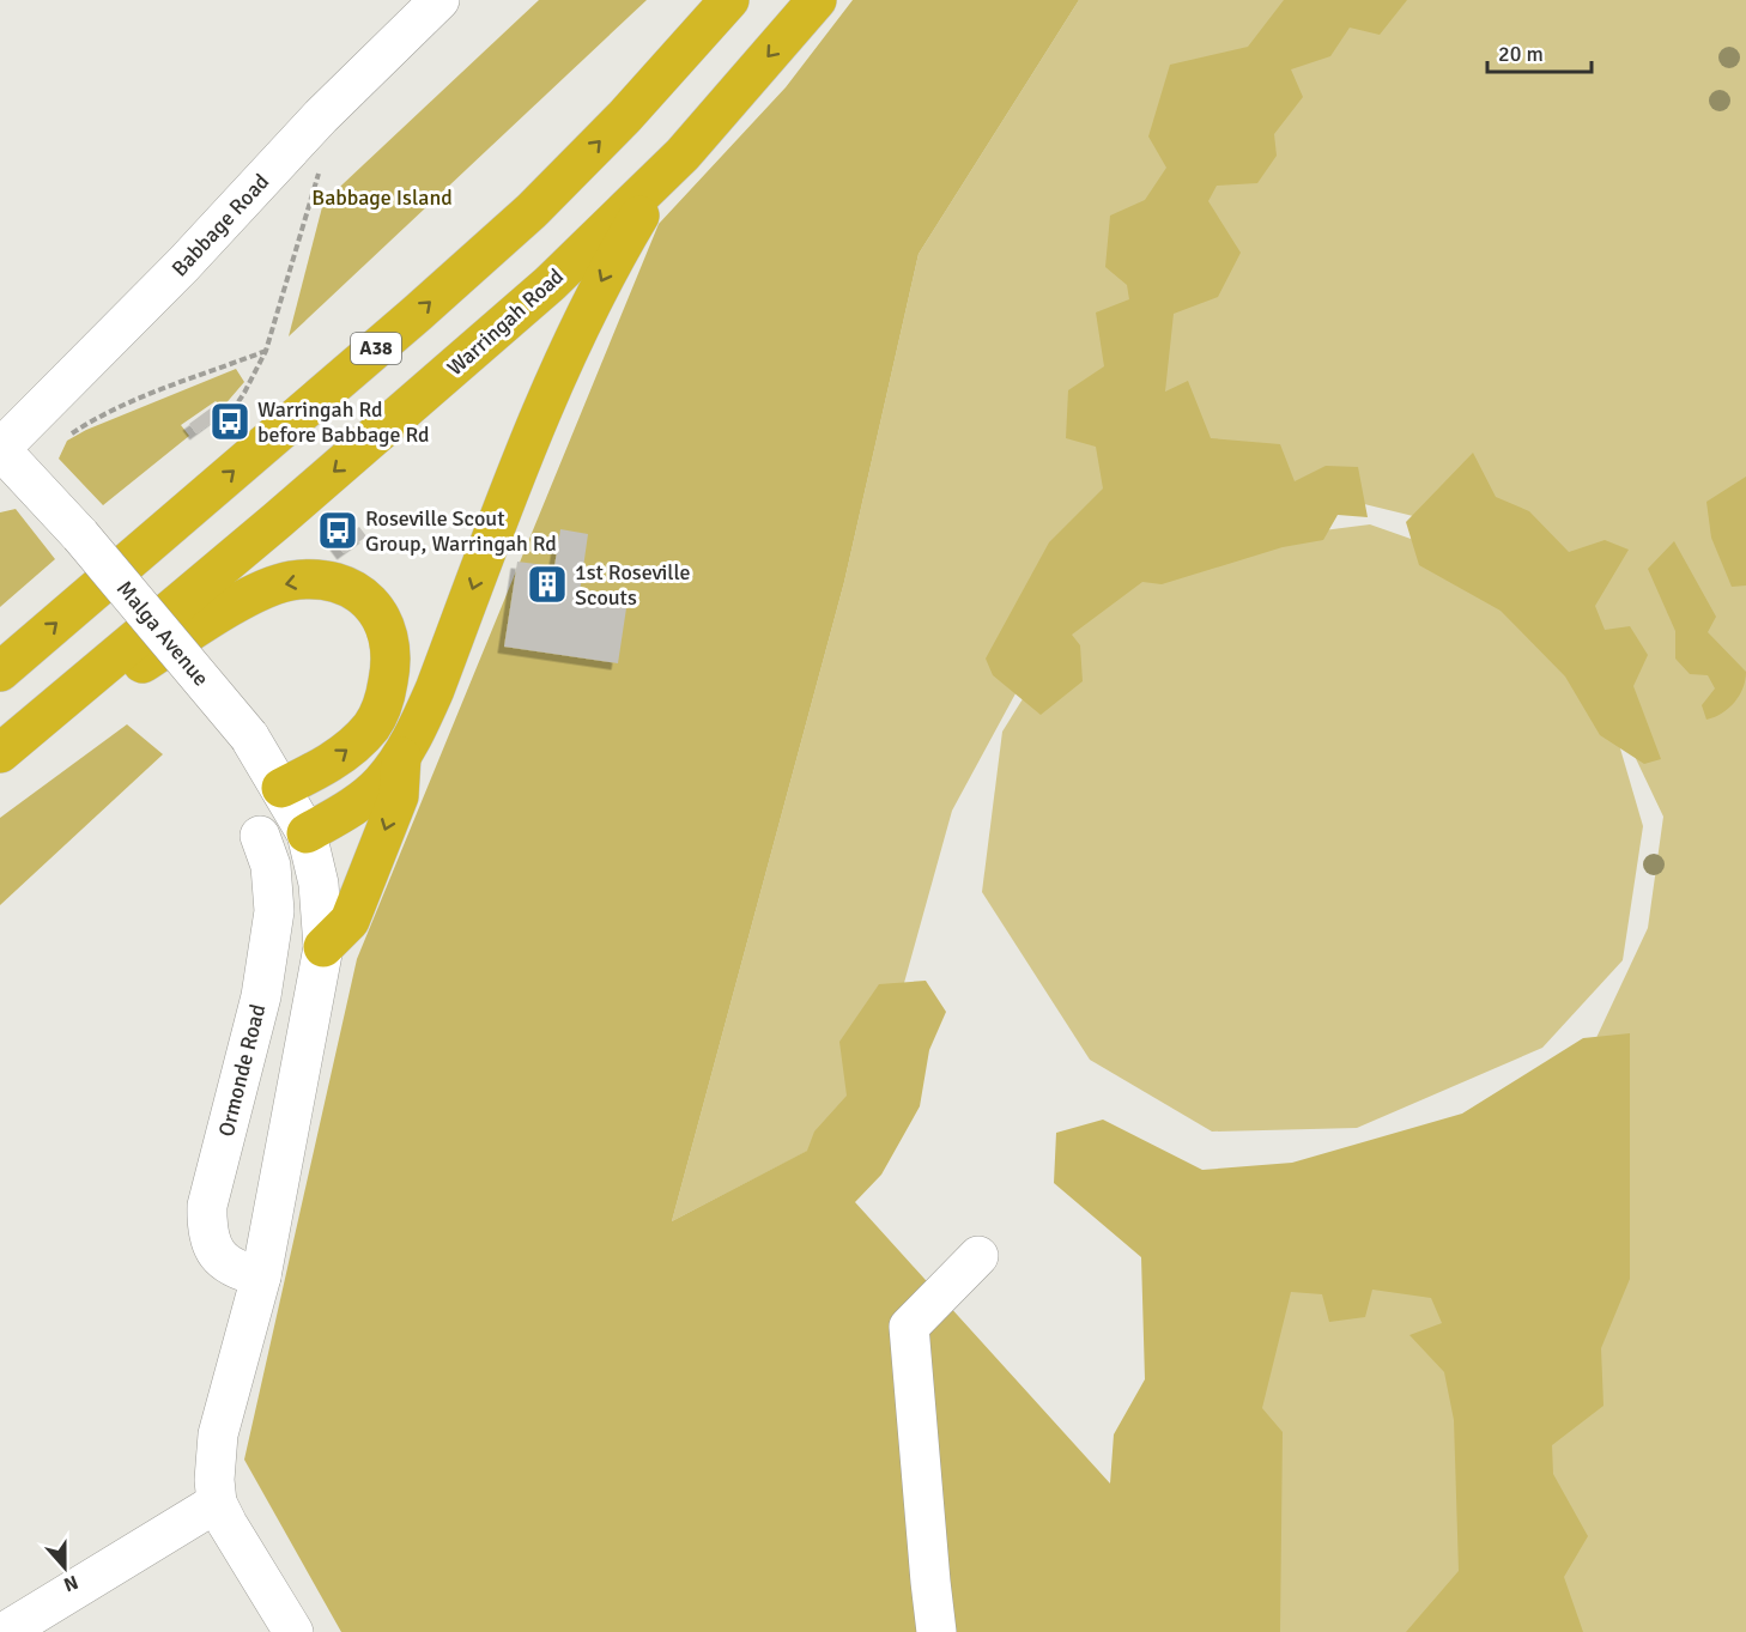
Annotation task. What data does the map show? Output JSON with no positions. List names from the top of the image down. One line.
{"streets":{"highway":["Warringah Road","A38"],"street":["Babbage Road","Malga Avenue","Ormonde Road"]},"crossings":[["Babbage Road","Malga Avenue"]],"parks":["Babbage Island"],"places":{"bus stop":["Warringah Rd before Babbage Rd","Roseville Scout Group, Warringah Rd"],"building":["1st Roseville Scouts"]},"scale_bar":"20 m","north":"bottom"}
